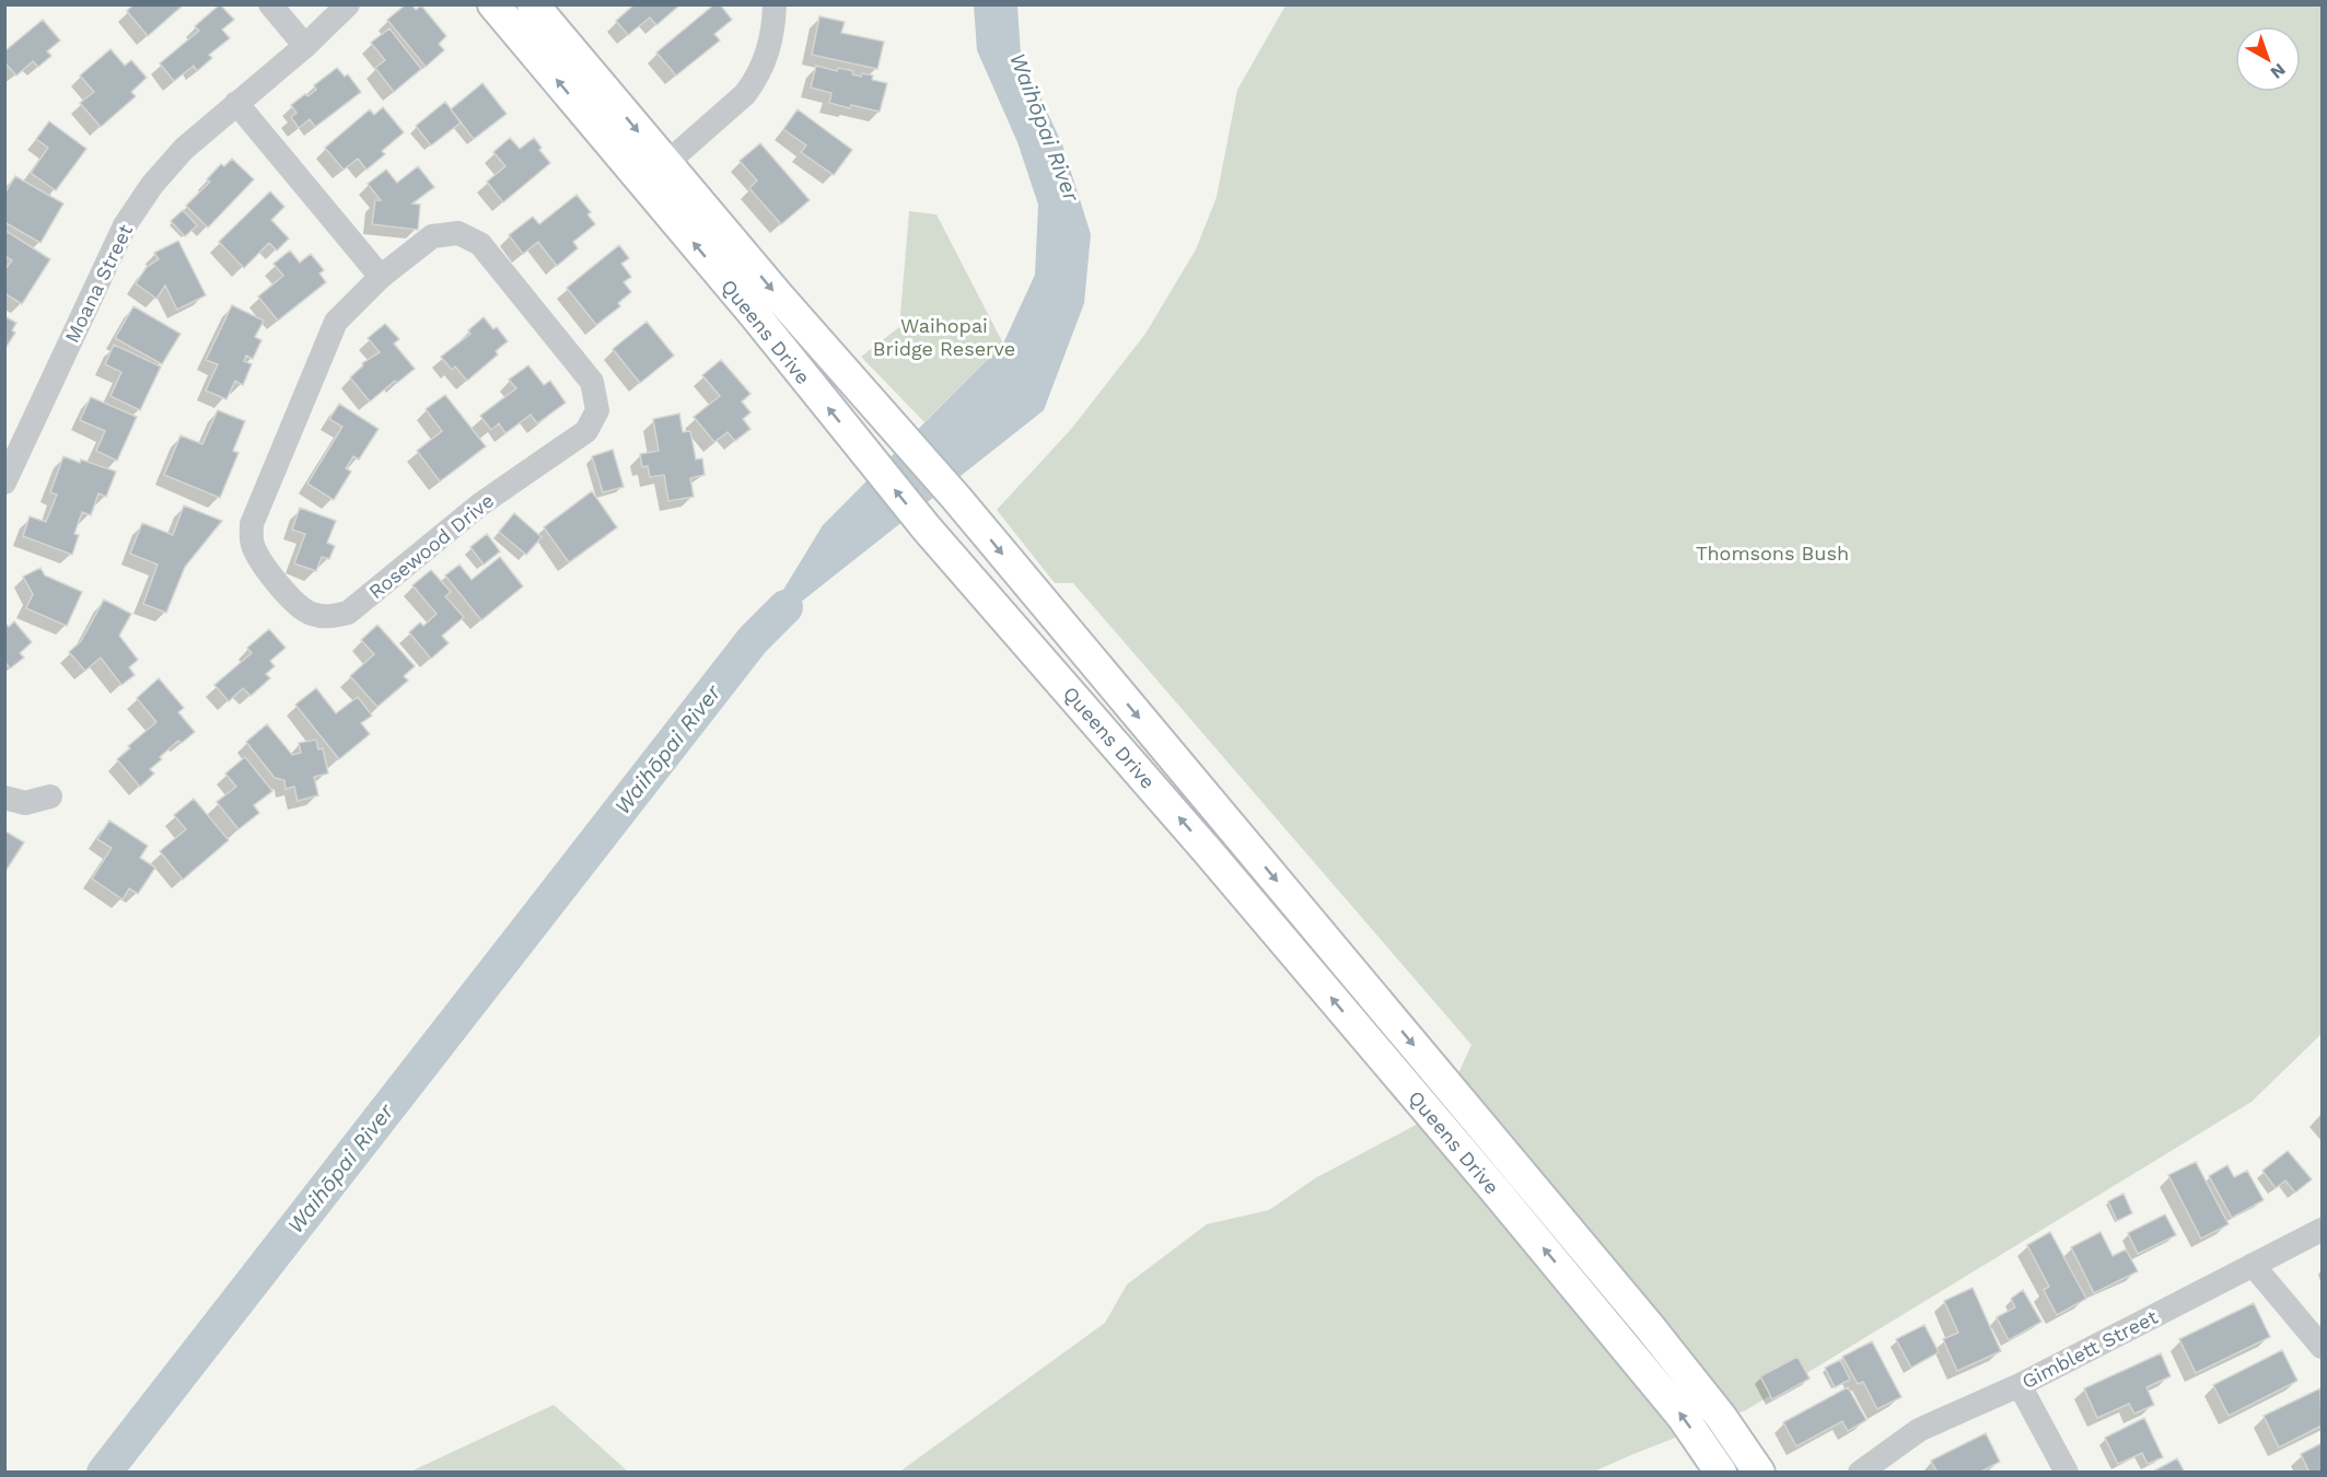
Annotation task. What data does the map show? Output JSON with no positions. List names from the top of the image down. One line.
{"streets":{"main road":["Queens Drive"],"street":["Moana Street","Rosewood Drive","Gimblett Street"]},"water":["Waihōpai River"],"parks":["Waihopai Bridge Reserve","Thomsons Bush"],"north":"bottom right"}
